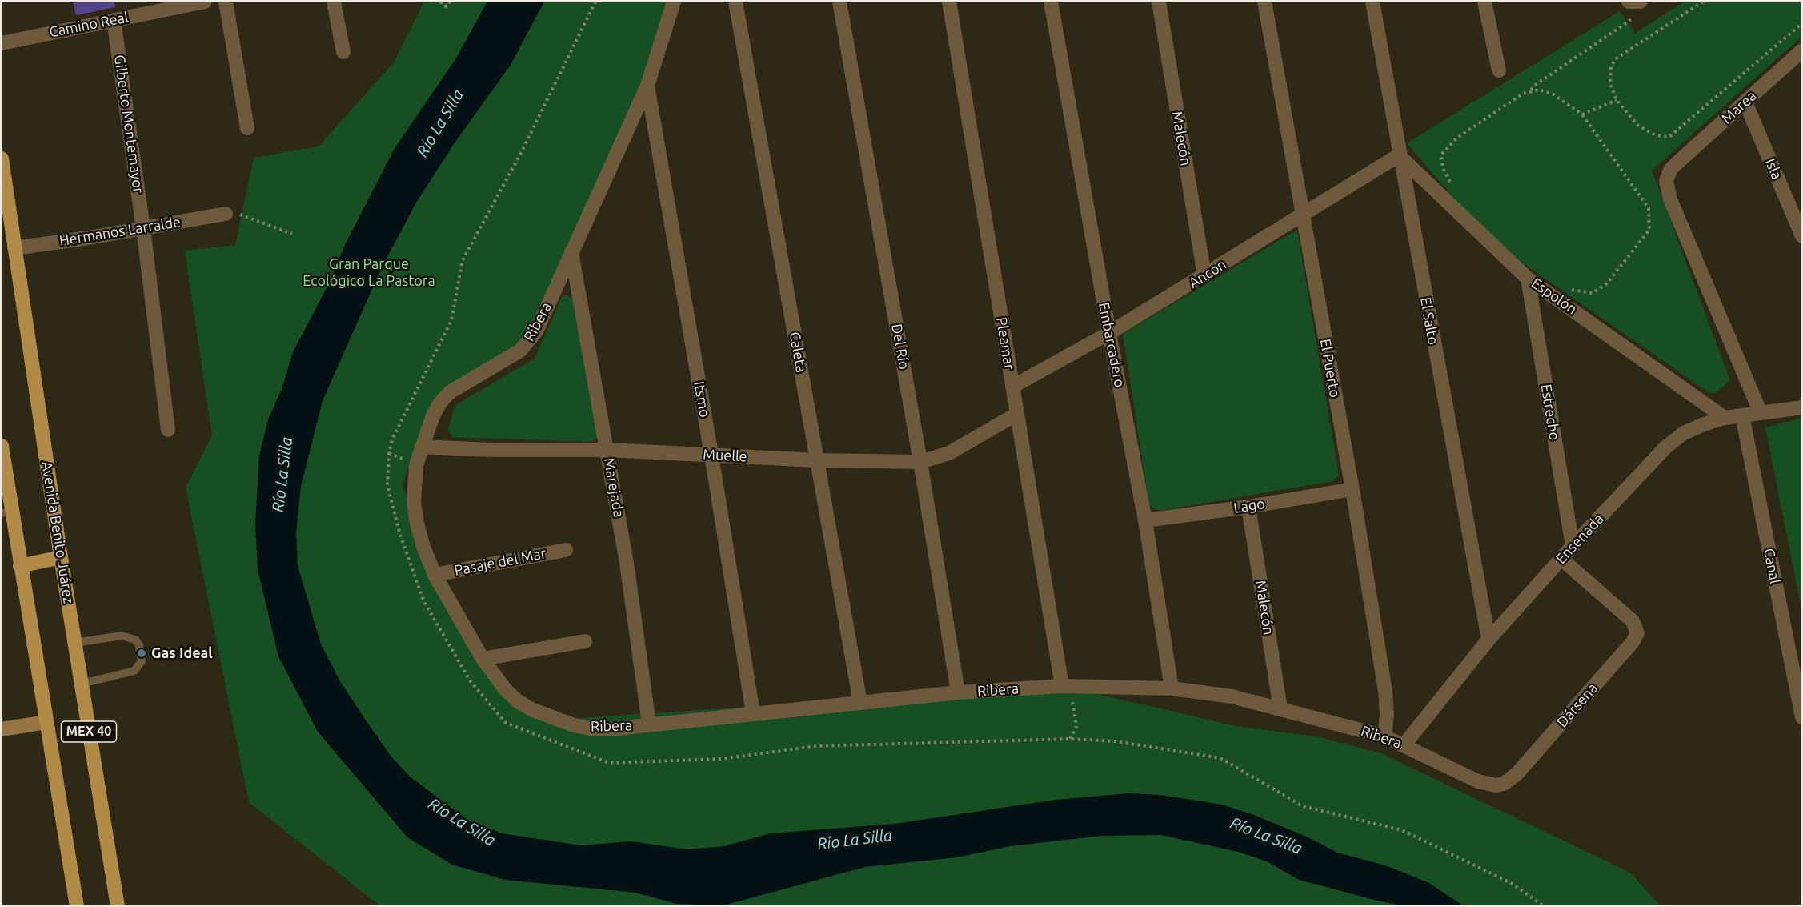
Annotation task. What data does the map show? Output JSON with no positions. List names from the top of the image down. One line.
{"streets":{"main road":["Avenida Benito Juárez","MEX 40"],"street":["Camino Real","Marea","Gilberto Montemayor","Malecón","Isla","Hermanos Larralde","Ancon","Espolón","El Salto","Ribera","Pleamar","Embarcadero","Del Río","Caleta","El Puerto","Itsmo","Estrecho","Muelle","Marejada","Lago","Ensenada","Pasaje del Mar","Canal","Dársena"]},"crossings":[["Camino Real","Gilberto Montemayor"],["Marea","Isla"],["Marea","Ensenada"],["Gilberto Montemayor","Hermanos Larralde"],["Malecón","Ancon"],["Malecón","Ribera"],["Malecón","Lago"],["Hermanos Larralde","Avenida Benito Juárez"],["Ancon","Espolón"],["Ancon","El Salto"],["Ancon","Pleamar"],["Ancon","Embarcadero"],["Ancon","El Puerto"],["Espolón","El Salto"],["Espolón","Estrecho"],["Espolón","Ensenada"],["El Salto","Ensenada"],["Ribera","Pleamar"],["Ribera","Embarcadero"],["Ribera","Del Río"],["Ribera","Caleta"],["Ribera","El Puerto"],["Ribera","Itsmo"],["Ribera","Muelle"],["Ribera","Marejada"],["Ribera","Ensenada"],["Ribera","Pasaje del Mar"],["Ribera","Dársena"],["Pleamar","Muelle"],["Embarcadero","Lago"],["Del Río","Muelle"],["Caleta","Muelle"],["El Puerto","Lago"],["Itsmo","Muelle"],["Estrecho","Ensenada"],["Muelle","Marejada"],["Ensenada","Canal"],["Ensenada","Dársena"]],"water":["Río La Silla"],"parks":["Gran Parque Ecológico La Pastora"],"places":["Gas Ideal"]}
